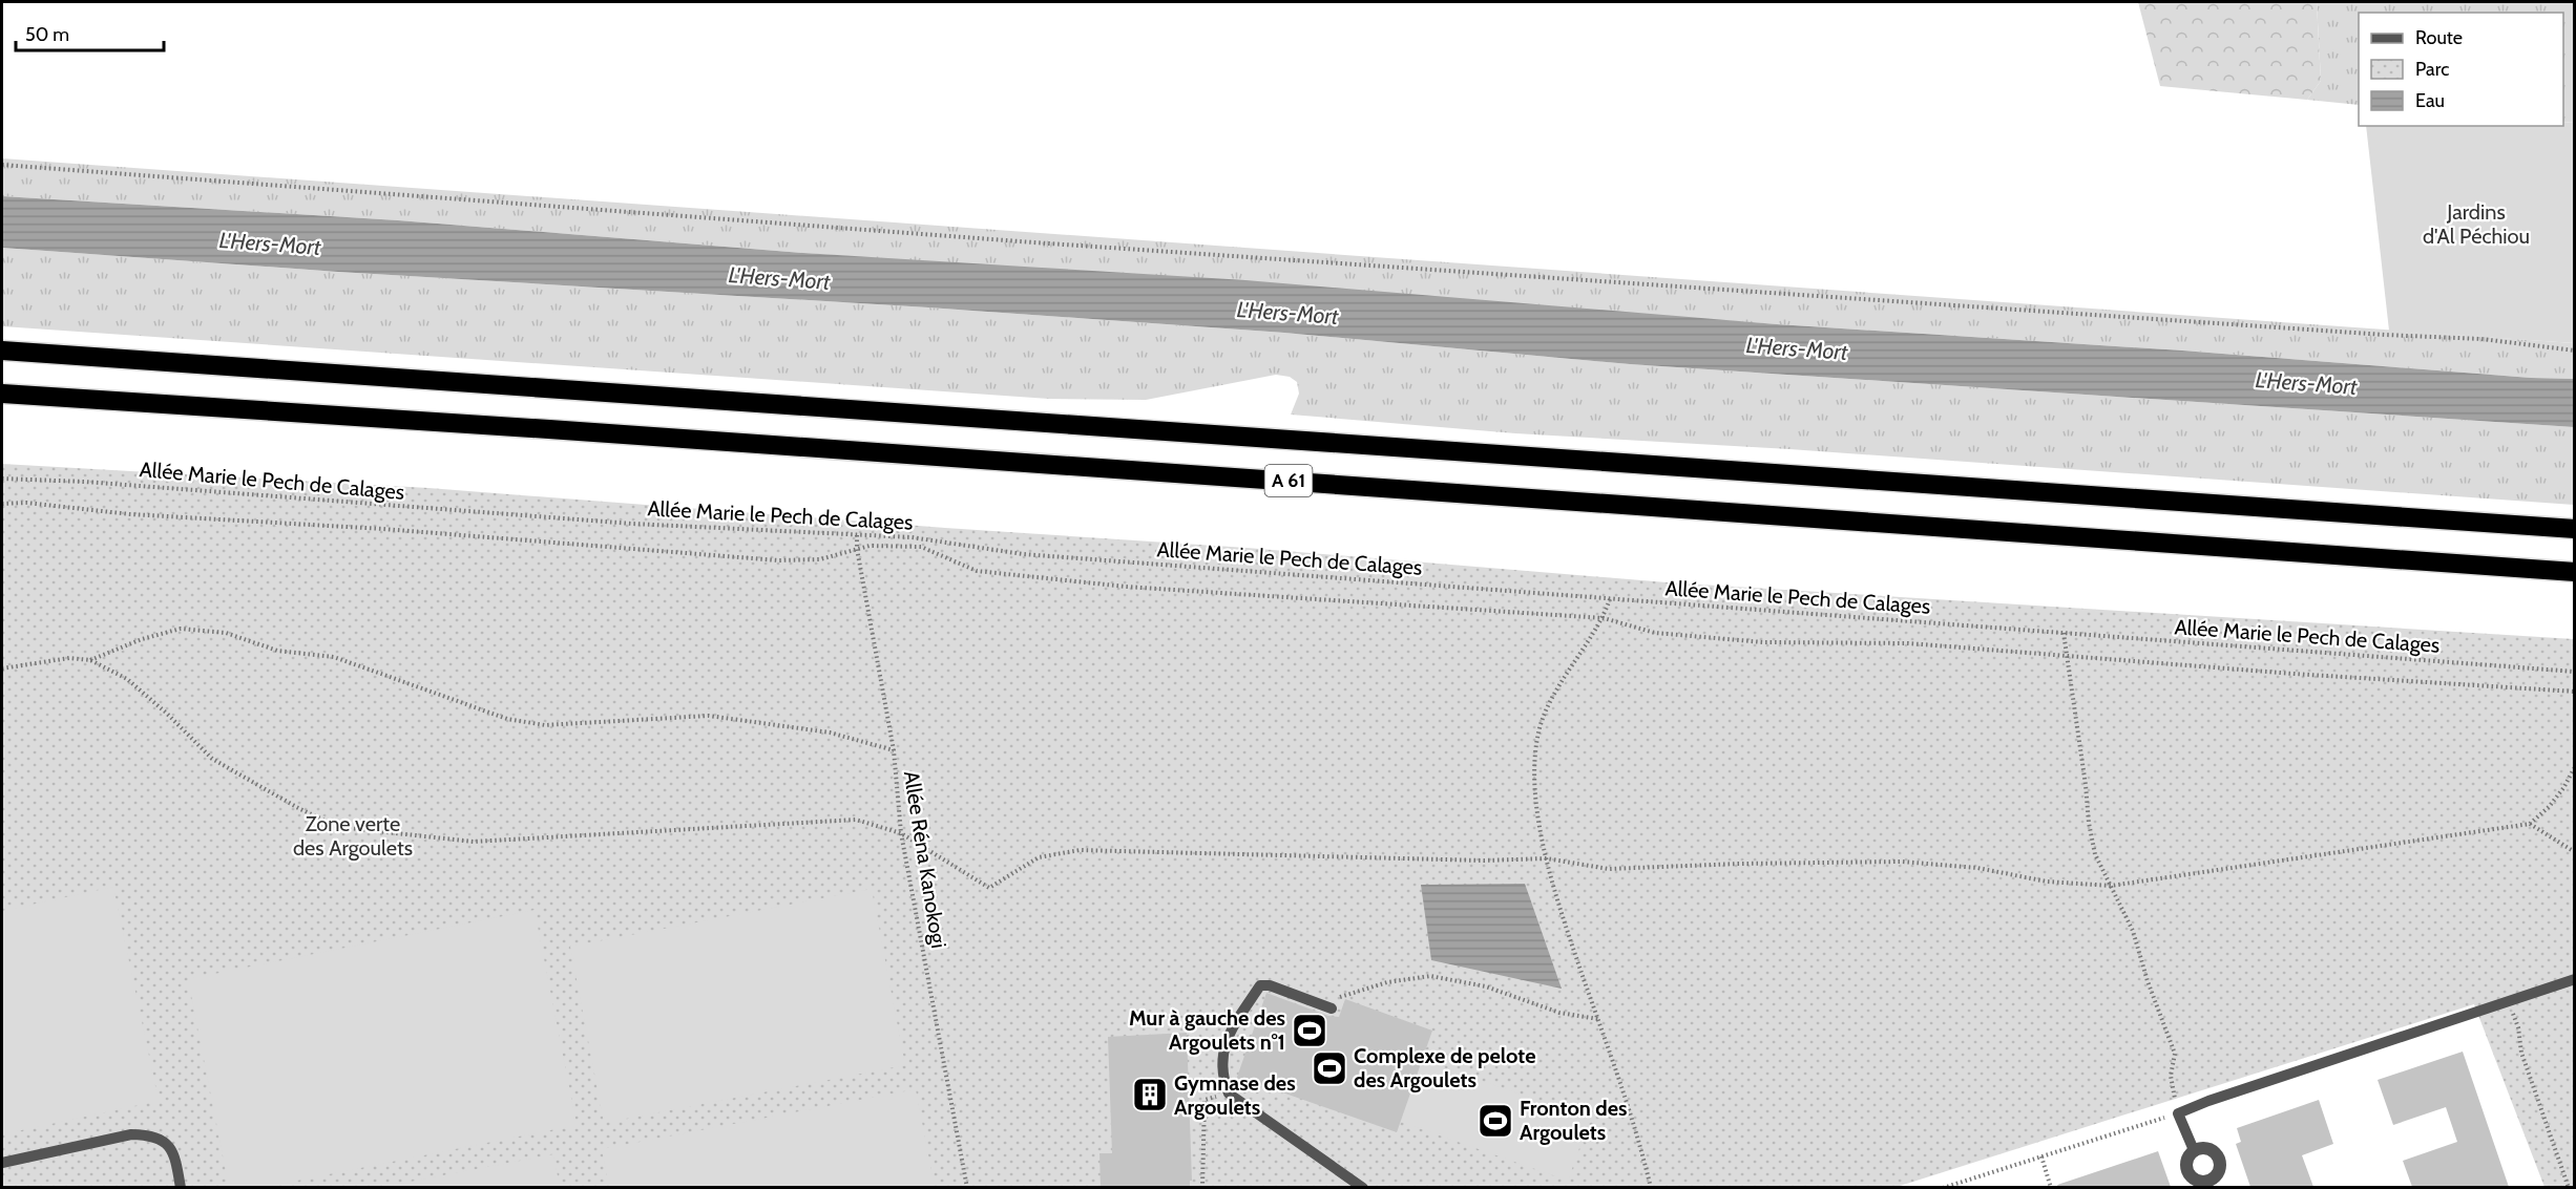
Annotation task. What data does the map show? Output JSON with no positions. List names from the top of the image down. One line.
{"streets":{"highway":["A 61"],"path":["Allée Marie le Pech de Calages","Allée Réna Kanokogi"]},"crossings":[["Allée Marie le Pech de Calages","Allée Réna Kanokogi"]],"water":["L'Hers-Mort"],"parks":["Jardins d'Al Péchiou","Zone verte des Argoulets"],"places":{"sports":["Mur à gauche des Argoulets n°1","Complexe de pelote des Argoulets","Fronton des Argoulets"],"building":["Gymnase des Argoulets"]},"legend":["Route","Parc","Eau"],"scale_bar":"50 m"}
